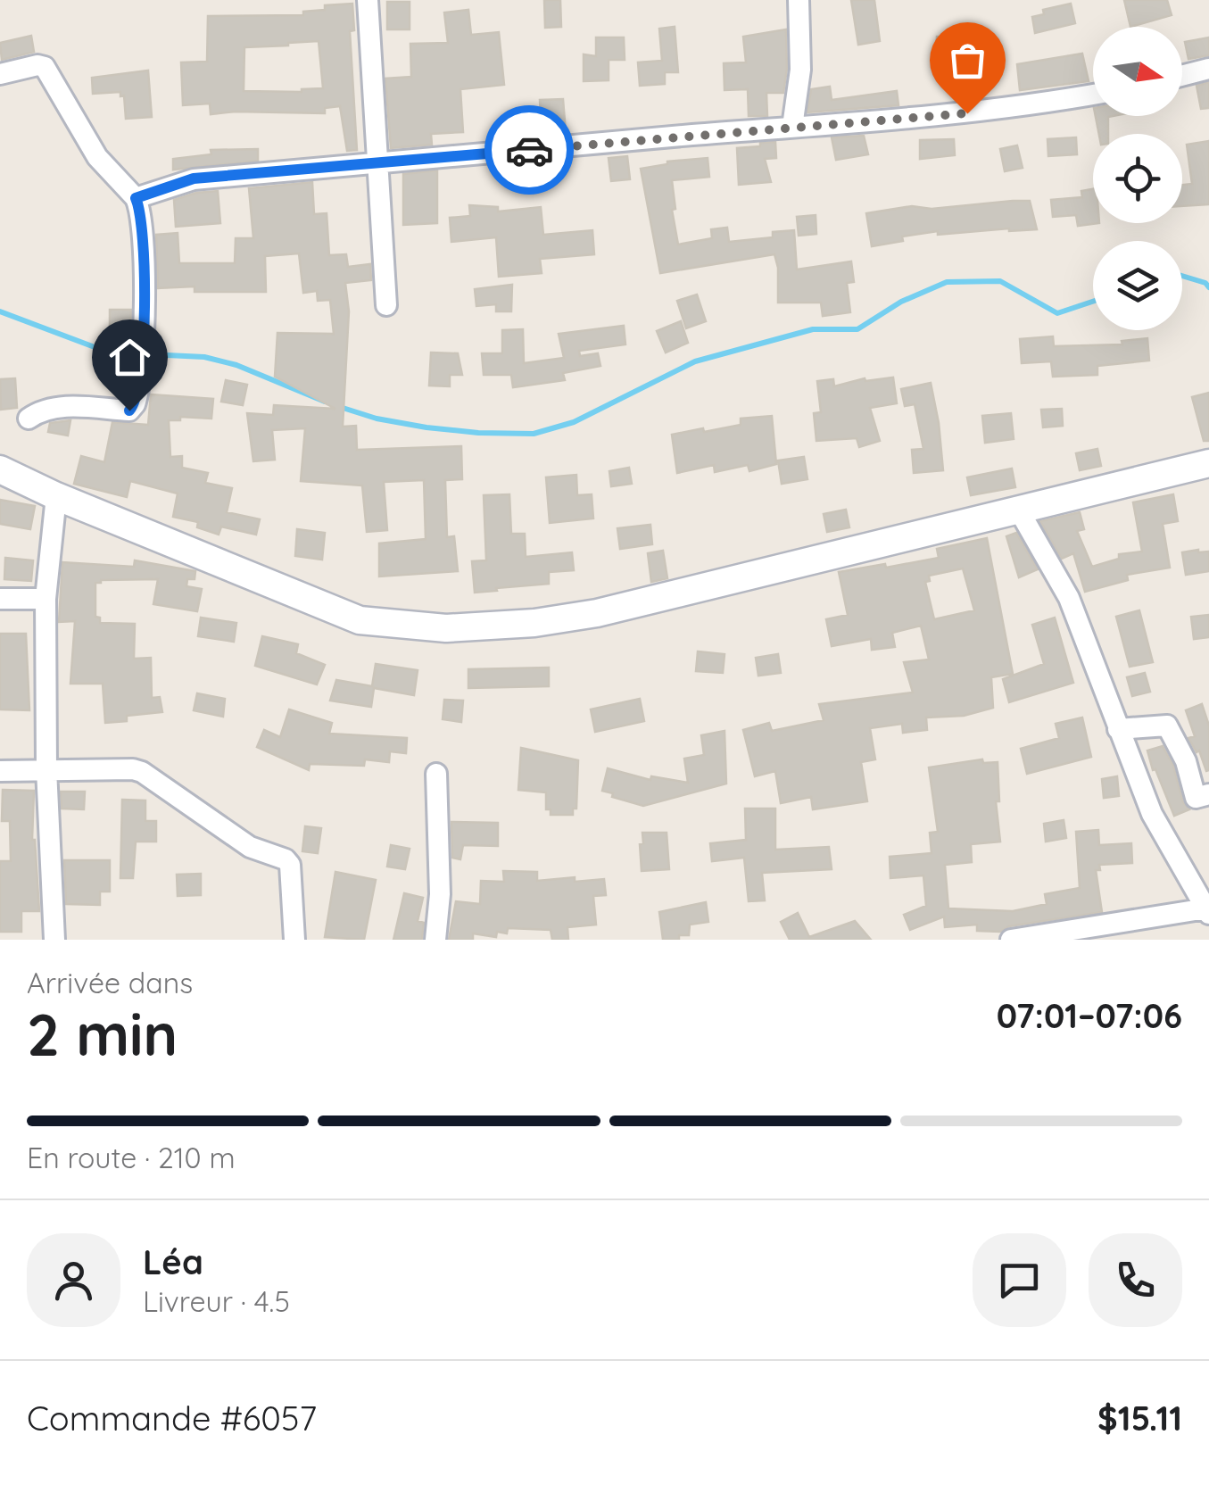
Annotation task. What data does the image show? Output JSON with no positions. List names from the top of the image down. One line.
{"north":"right","page":{"heading":["2 min","Arrivée dans","07:01–07:06"],"panel":["Léa","Livreur · 4.5","Commande #6057","$15.11"],"bar":"En route · 210 m"}}
